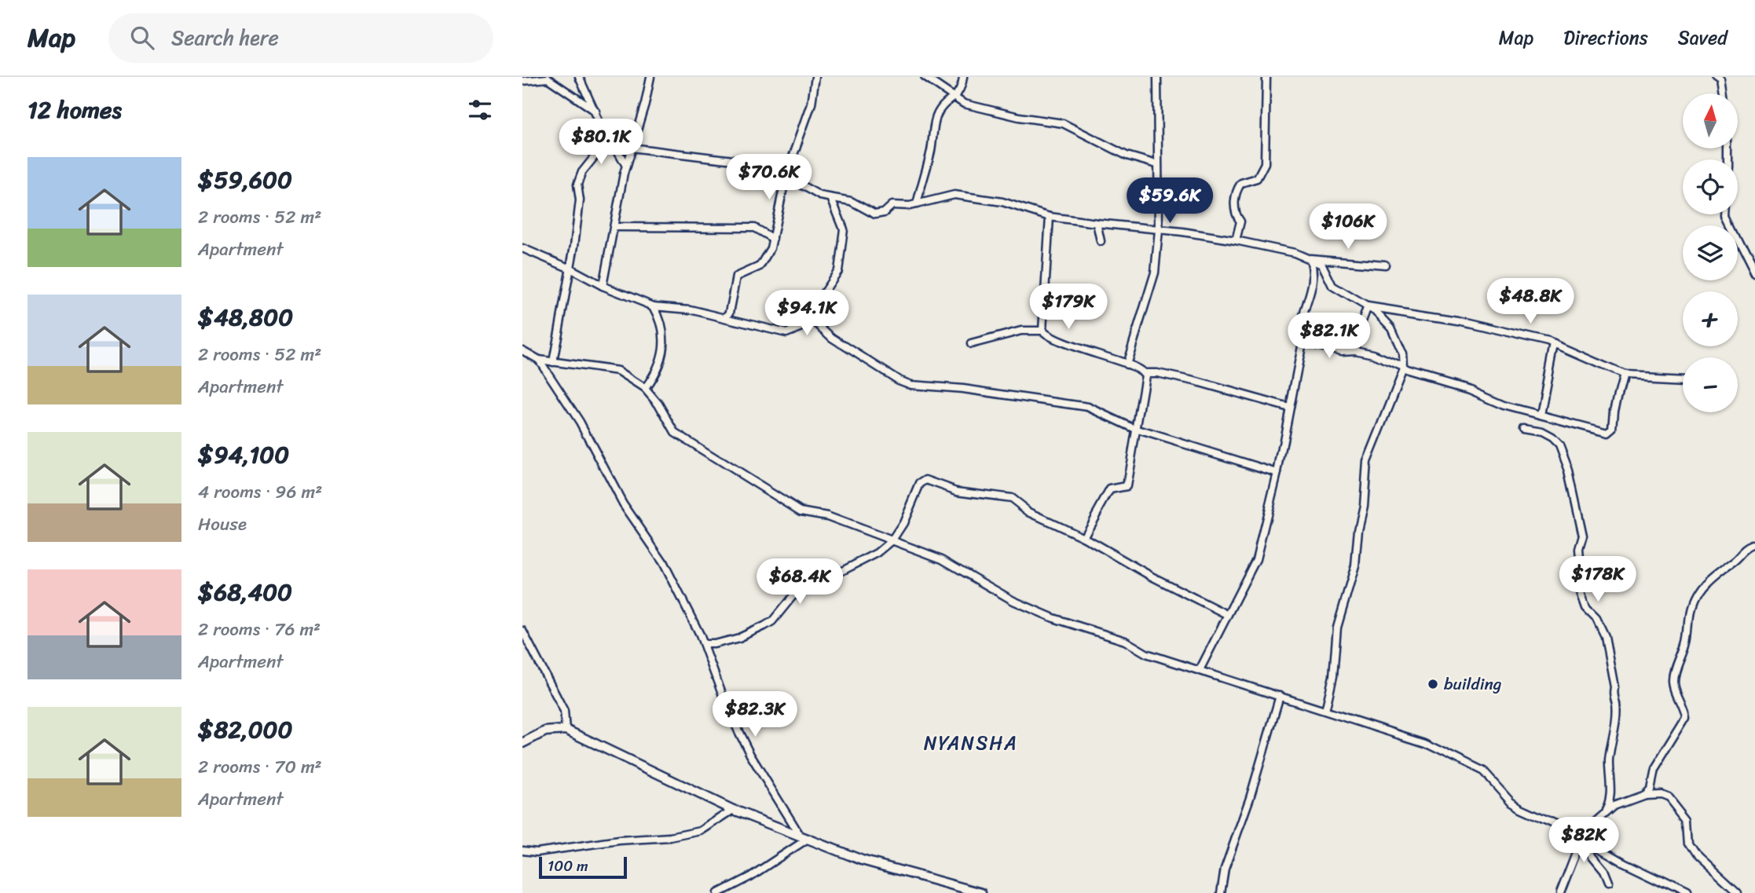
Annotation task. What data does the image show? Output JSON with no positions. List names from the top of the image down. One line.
{"districts":["NYANSHA"],"places":["building"],"scale_bar":"100 m","north":"top","page":{"header":"Map","search":"Search here","nav":["Map","Directions","Saved"],"heading":"12 homes","map_buttons":["+","−"],"price":["$80.1K","$70.6K","$59.6K","$106K","$48.8K","$179K","$94.1K","$82.1K","$178K","$68.4K","$82.3K","$82K"],"list":[{"name":"$59,600","note":"2 rooms · 52 m² · Apartment"},{"name":"$48,800","note":"2 rooms · 52 m² · Apartment"},{"name":"$94,100","note":"4 rooms · 96 m² · House"},{"name":"$68,400","note":"2 rooms · 76 m² · Apartment"},{"name":"$82,000","note":"2 rooms · 70 m² · Apartment"}],"scale":"100 m"}}
